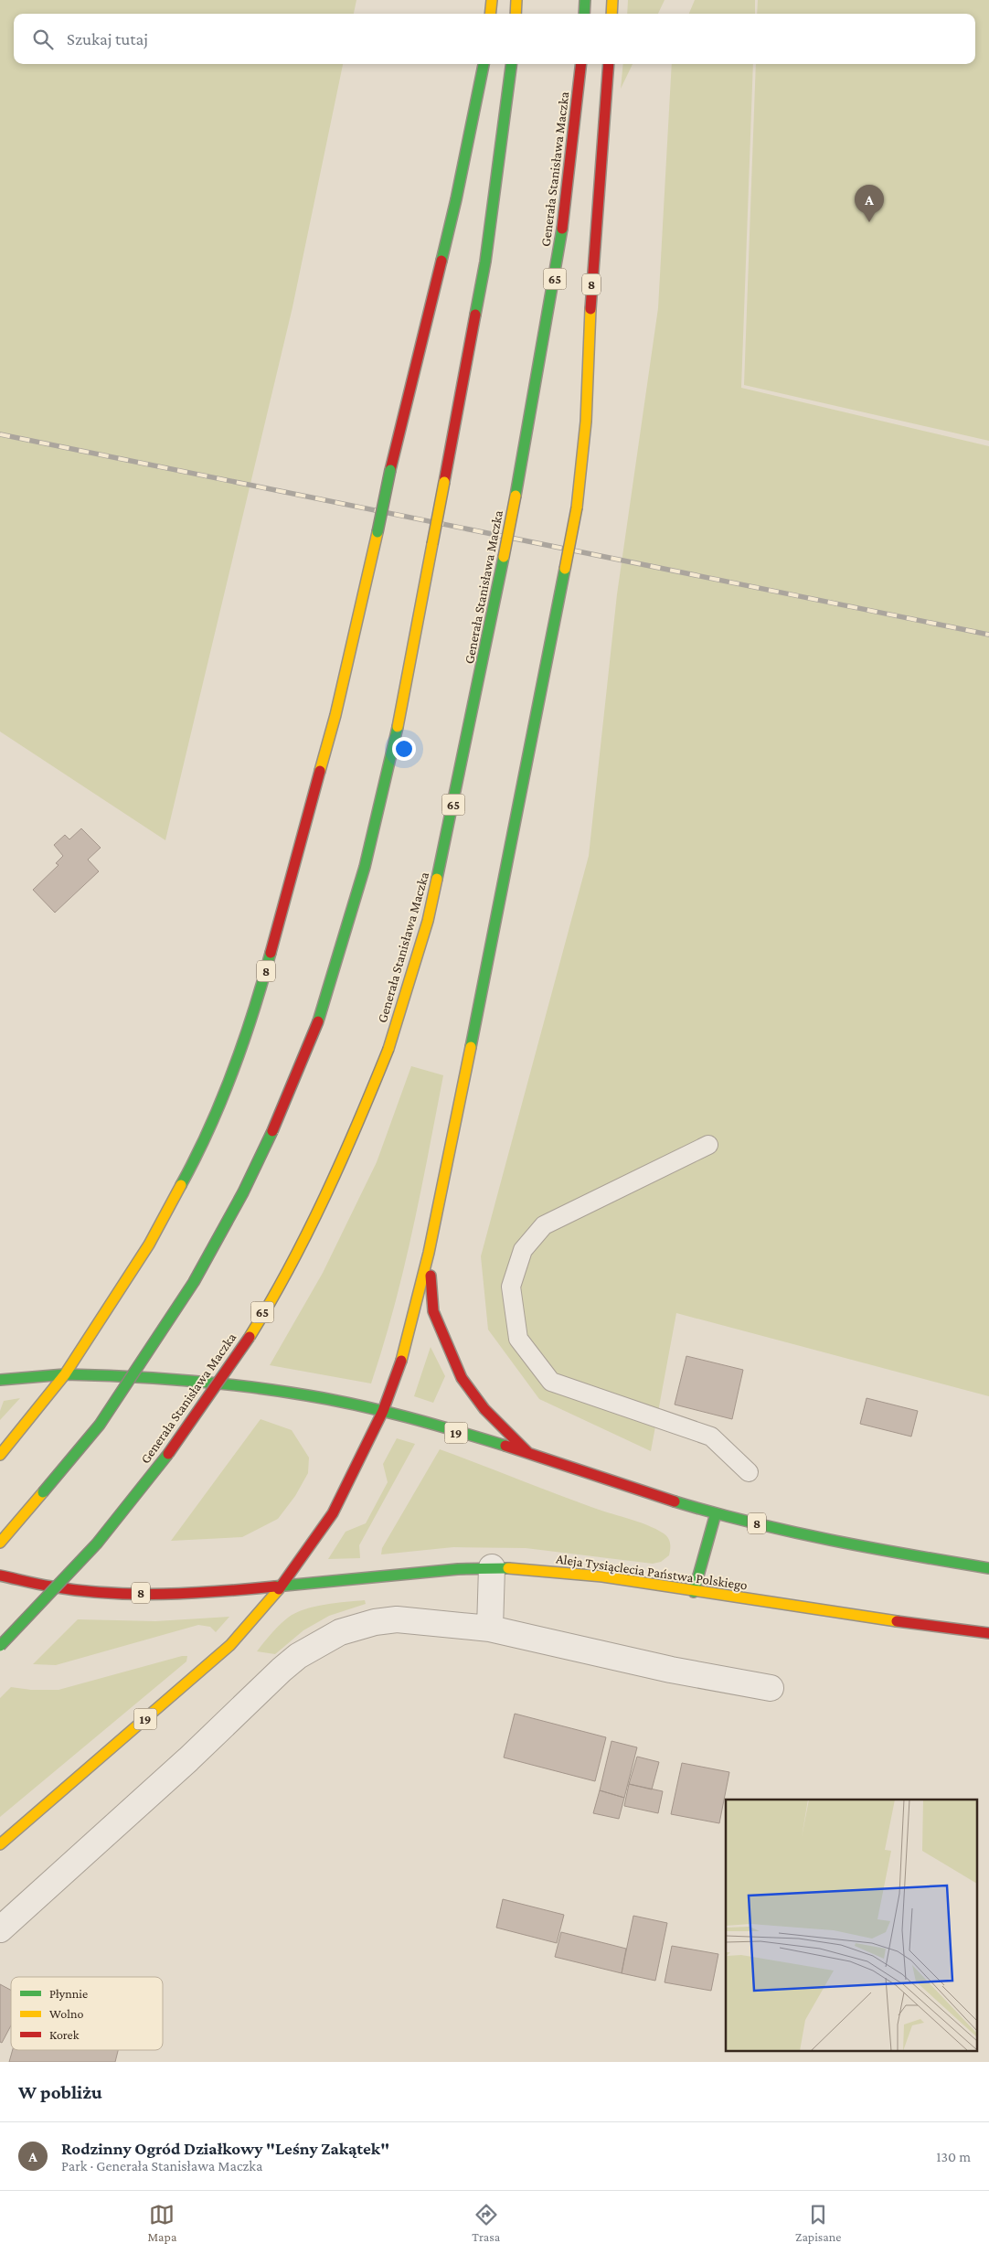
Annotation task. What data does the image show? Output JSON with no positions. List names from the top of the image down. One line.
{"streets":{"main road":["Generała Stanisława Maczka","65","8","19","Aleja Tysiąclecia Państwa Polskiego"]},"crossings":[["8","19"],["8","Aleja Tysiąclecia Państwa Polskiego"],["19","Aleja Tysiąclecia Państwa Polskiego"]],"legend":["Płynnie","Wolno","Korek"],"page":{"search":"Szukaj tutaj","pins":"A","heading":"W pobliżu","list":[{"mark":"A","name":"Rodzinny Ogród Działkowy \"Leśny Zakątek\"","note":"Park · Generała Stanisława Maczka","value":"130 m"}],"nav":["Mapa","Trasa","Zapisane"]}}
